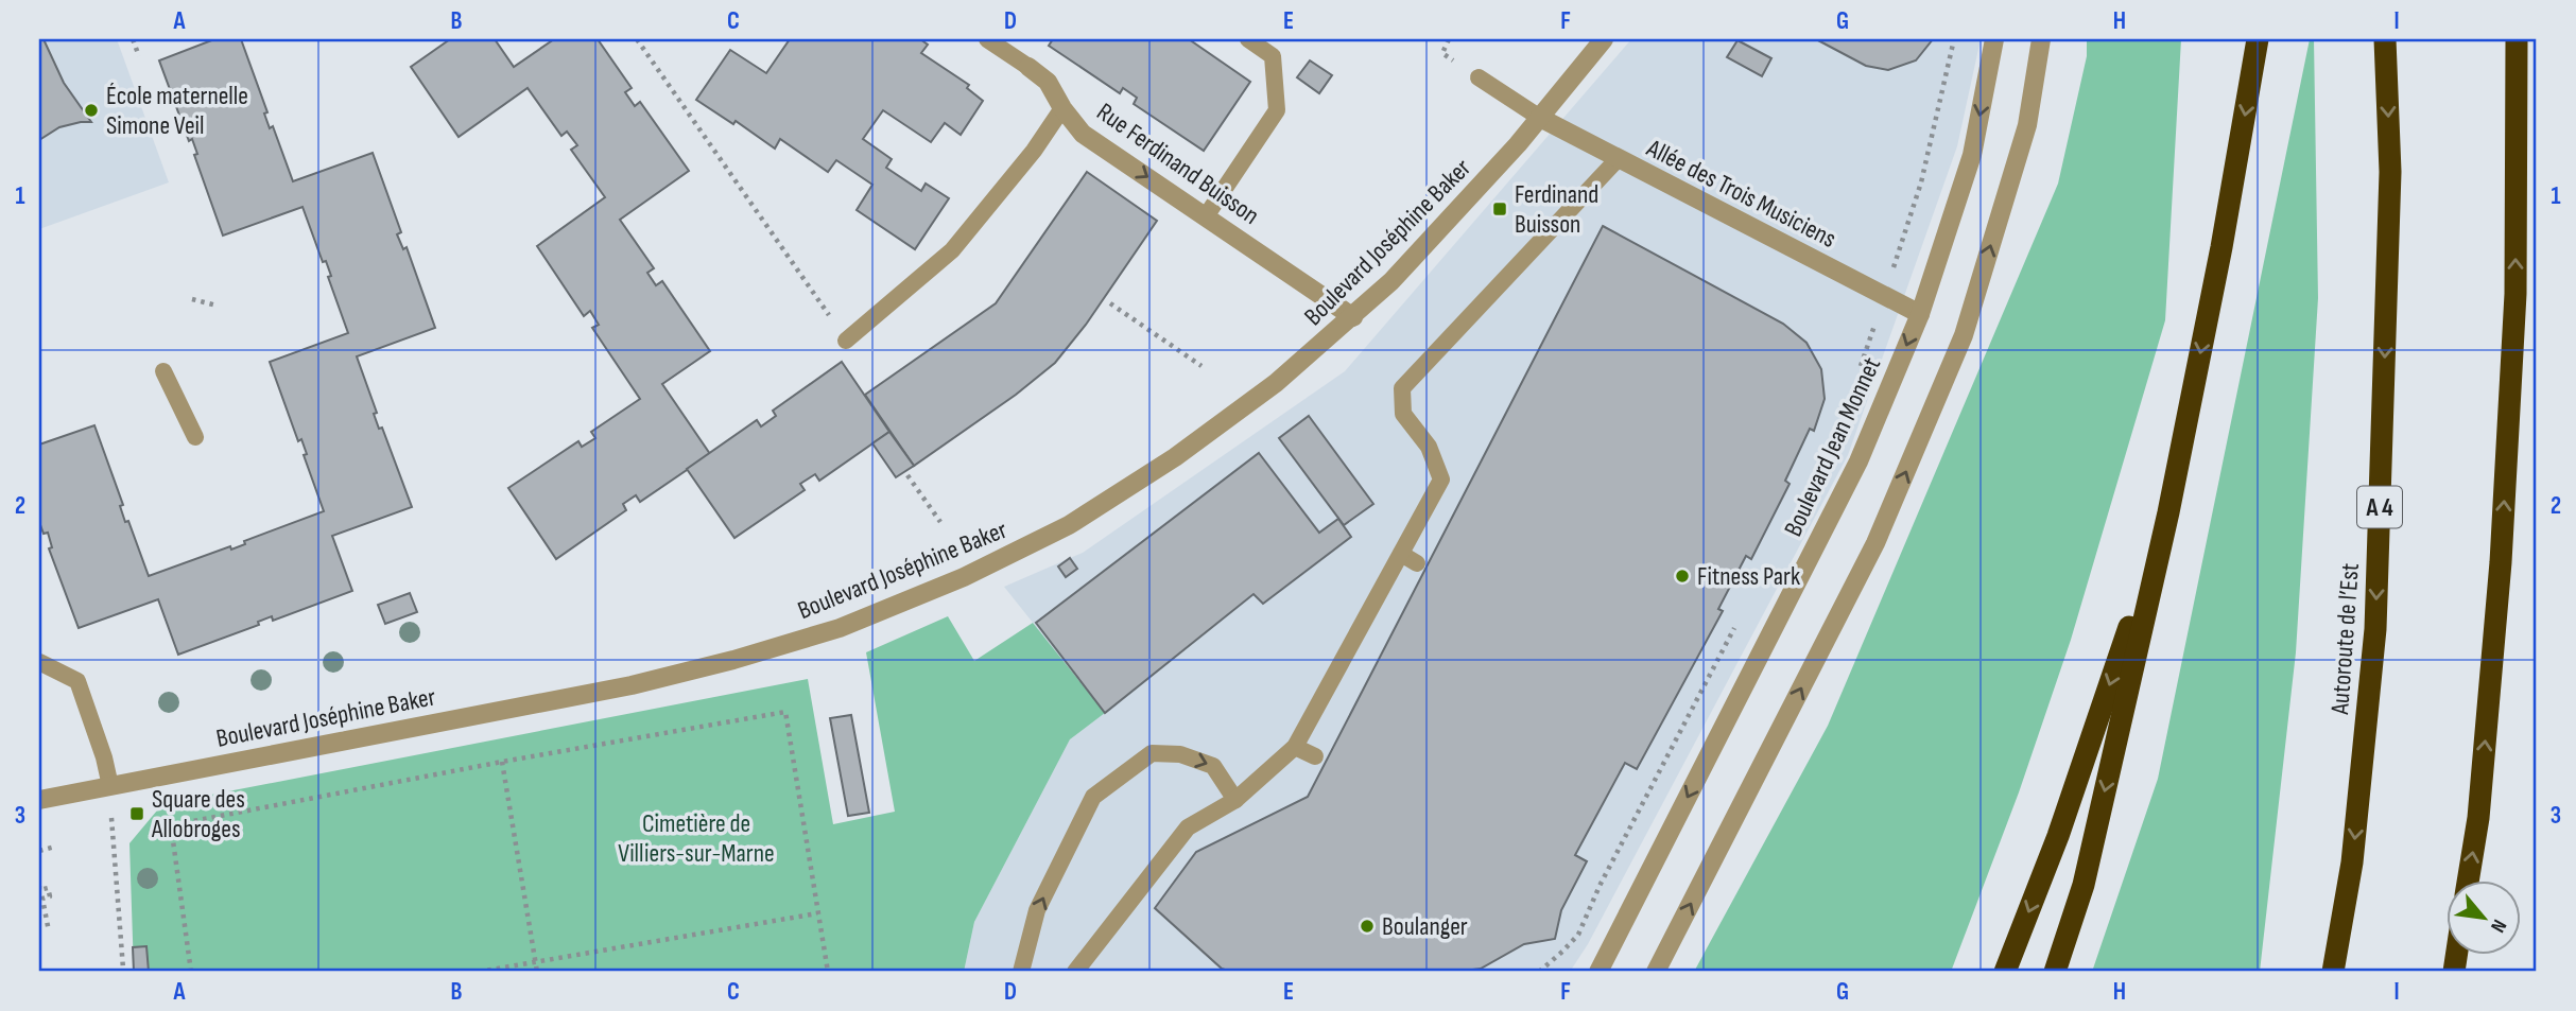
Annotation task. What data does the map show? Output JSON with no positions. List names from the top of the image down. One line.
{"streets":{"highway":["A 4","Autoroute de l’Est"],"street":["Rue Ferdinand Buisson","Allée des Trois Musiciens","Boulevard Joséphine Baker","Boulevard Jean Monnet"]},"crossings":[["Rue Ferdinand Buisson","Boulevard Joséphine Baker"],["Allée des Trois Musiciens","Boulevard Joséphine Baker"],["Allée des Trois Musiciens","Boulevard Jean Monnet"]],"one_way":["Rue Ferdinand Buisson"],"parks":["Cimetière de Villiers-sur-Marne"],"places":{"other":["École maternelle Simone Veil","Fitness Park","Boulanger"],"transit":["Ferdinand Buisson","Square des Allobroges"]},"north":"bottom right","grid":{"columns":["A","B","C","D","E","F","G","H","I"],"rows":["1","2","3"]}}
